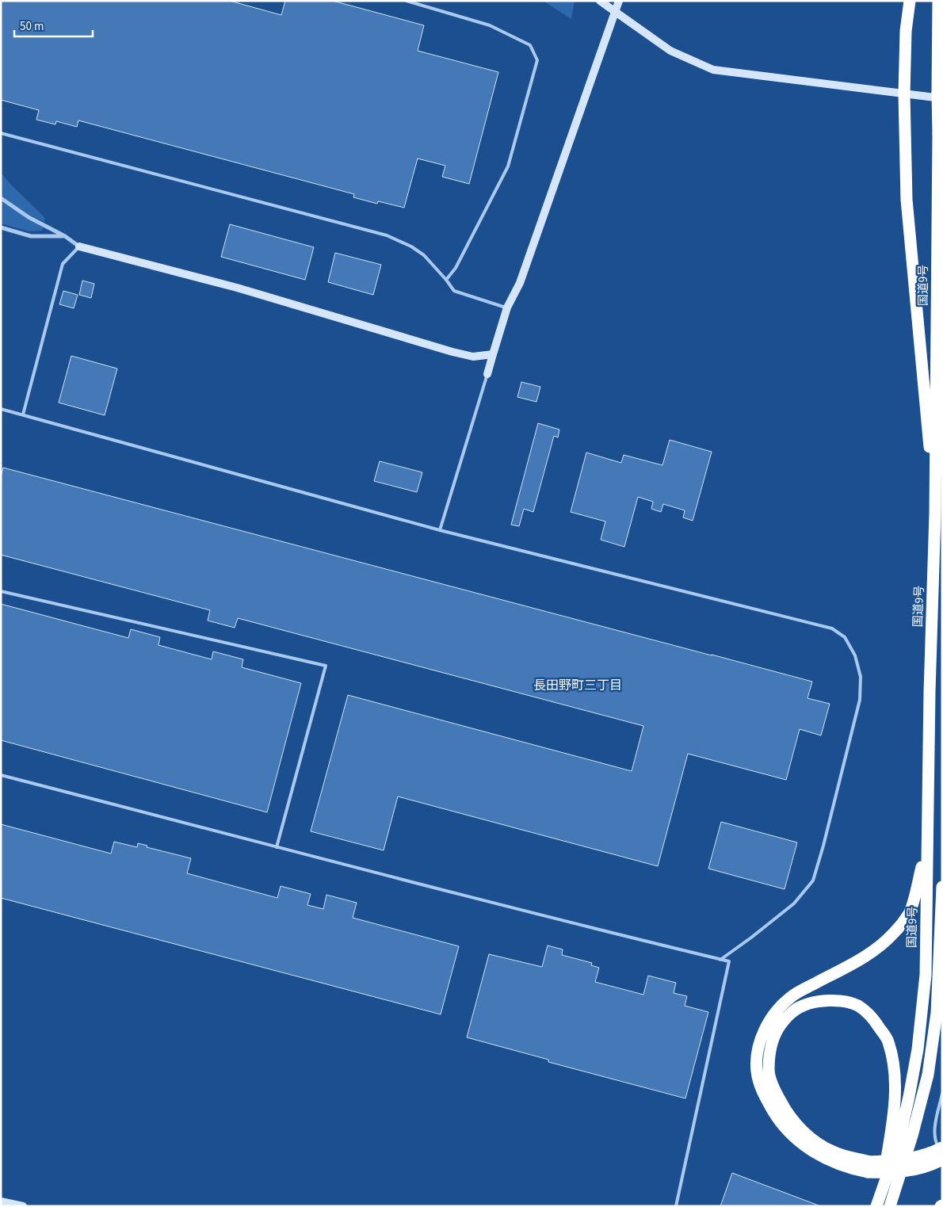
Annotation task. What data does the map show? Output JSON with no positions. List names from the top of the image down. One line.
{"streets":{"highway":["国道9号"]},"districts":["長田野町三丁目"],"scale_bar":"50 m"}
